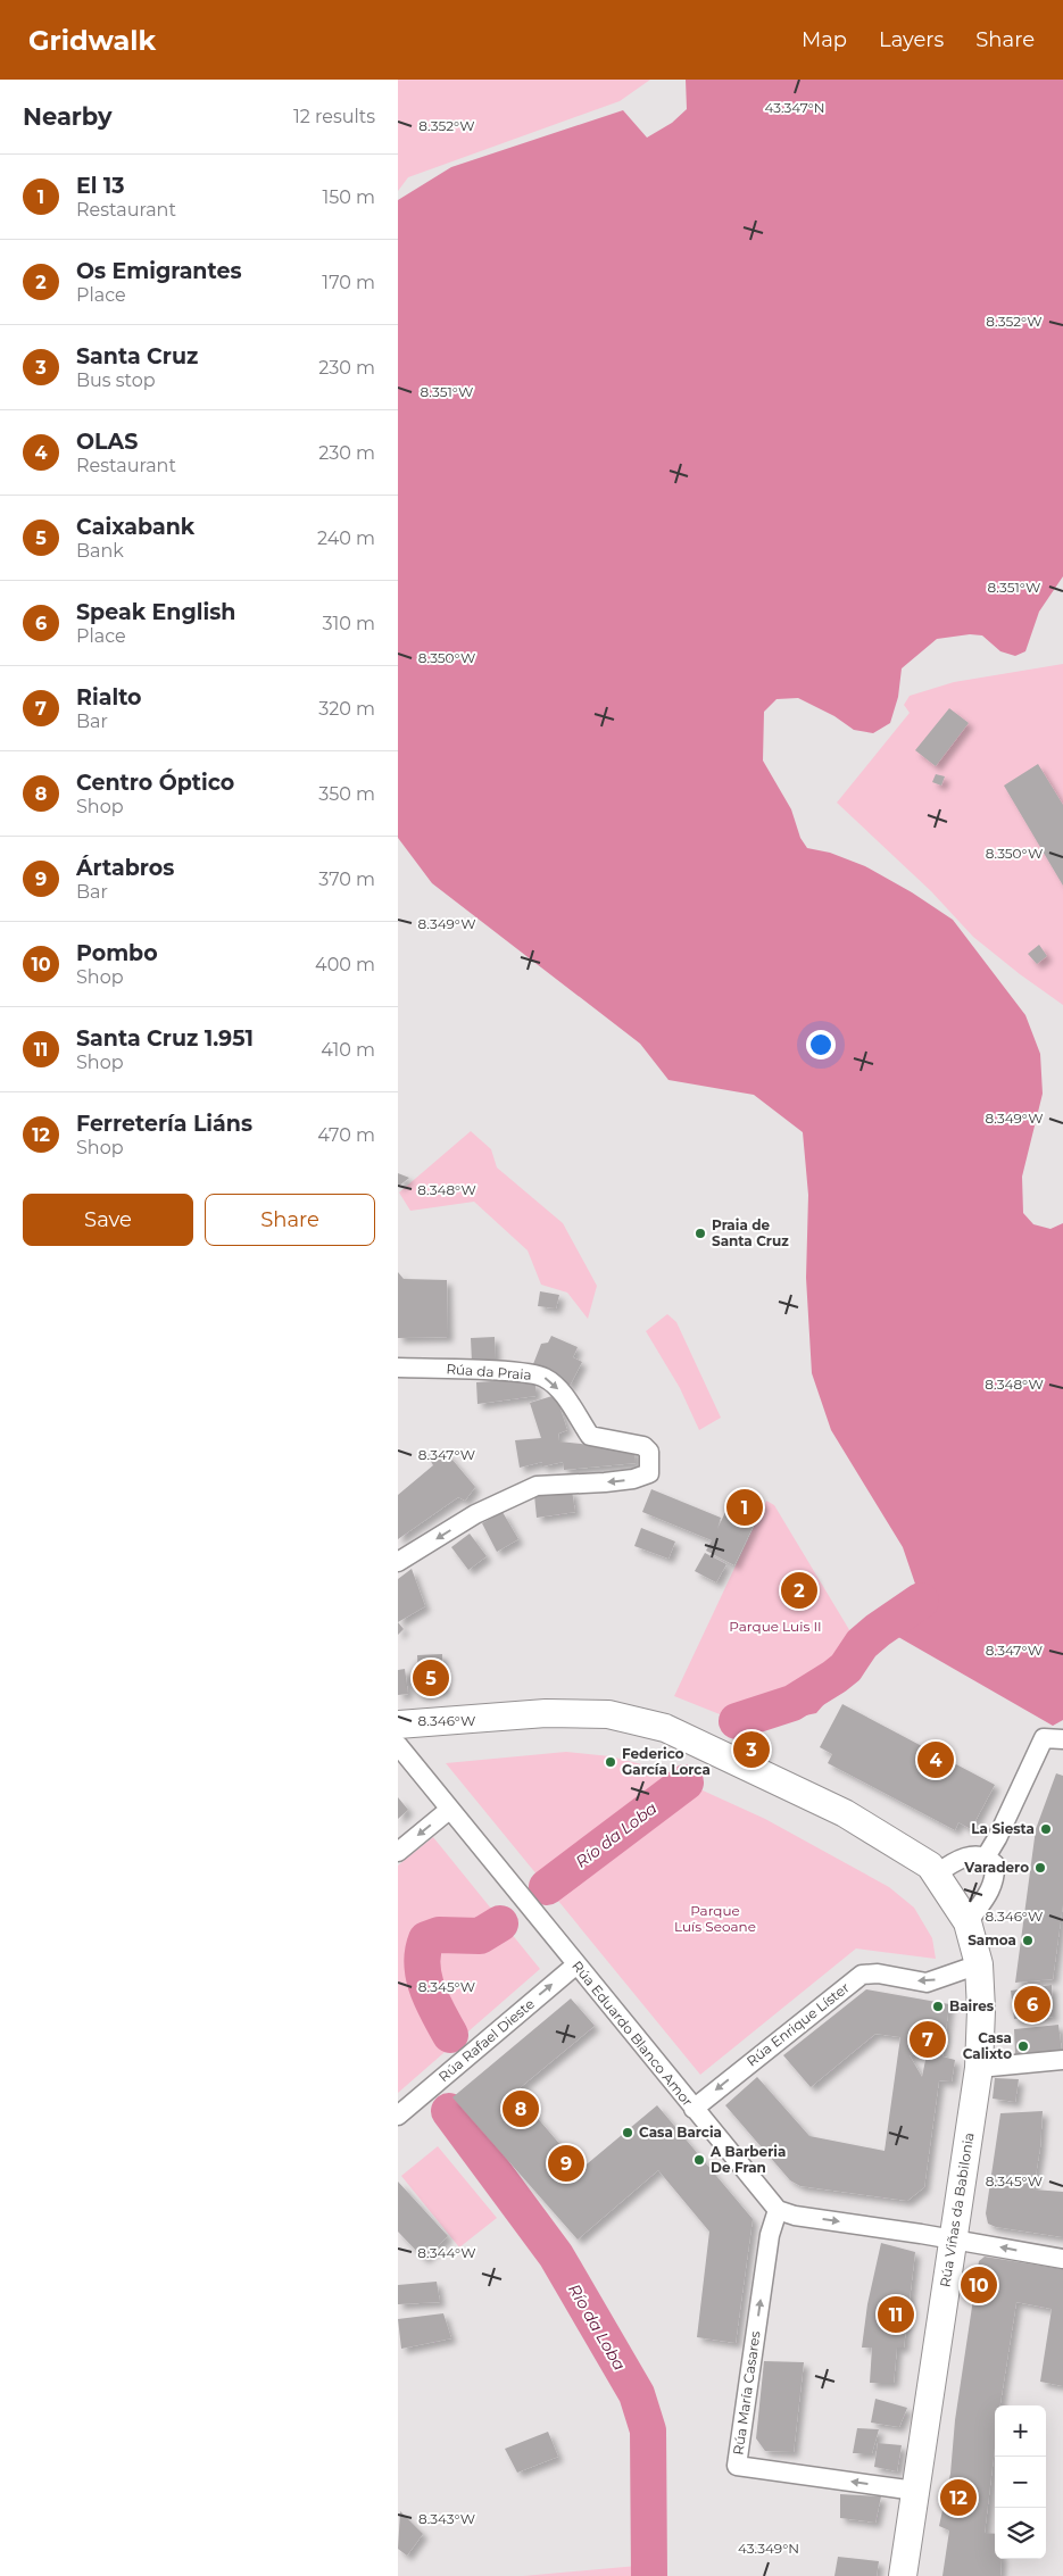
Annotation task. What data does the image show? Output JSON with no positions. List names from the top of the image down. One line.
{"streets":{"main road":["Rúa Viñas da Babilonia"],"street":["Rúa da Praia","Rúa Enrique Líster","Rúa Eduardo Blanco Amor","Rúa Rafael Dieste","Rúa María Casares"]},"crossings":[["Rúa Enrique Líster","Rúa Eduardo Blanco Amor"],["Rúa Enrique Líster","Rúa Viñas da Babilonia"],["Rúa Eduardo Blanco Amor","Rúa Rafael Dieste"],["Rúa Eduardo Blanco Amor","Rúa María Casares"],["Rúa Viñas da Babilonia","Rúa María Casares"]],"one_way":["Rúa Enrique Líster","Rúa Rafael Dieste"],"water":["Río da Loba"],"parks":["Parque Luis II","Parque Luís Seoane"],"places":["Praia de Santa Cruz","Federico García Lorca","La Siesta","Varadero","Samoa","Baires","Casa Calixto","Casa Barcia","A Barberia De Fran"],"page":{"header":"Gridwalk","nav":["Map","Layers","Share"],"heading":["Nearby","12 results"],"list":[{"mark":"1","name":"El 13","note":"Restaurant","value":"150 m"},{"mark":"2","name":"Os Emigrantes","note":"Place","value":"170 m"},{"mark":"3","name":"Santa Cruz","note":"Bus stop","value":"230 m"},{"mark":"4","name":"OLAS","note":"Restaurant","value":"230 m"},{"mark":"5","name":"Caixabank","note":"Bank","value":"240 m"},{"mark":"6","name":"Speak English","note":"Place","value":"310 m"},{"mark":"7","name":"Rialto","note":"Bar","value":"320 m"},{"mark":"8","name":"Centro Óptico","note":"Shop","value":"350 m"},{"mark":"9","name":"Ártabros","note":"Bar","value":"370 m"},{"mark":"10","name":"Pombo","note":"Shop","value":"400 m"},{"mark":"11","name":"Santa Cruz 1.951","note":"Shop","value":"410 m"},{"mark":"12","name":"Ferretería Liáns","note":"Shop","value":"470 m"}],"buttons":["Save","Share"],"pins":["1","2","5","3","4","6","7","8","9","10","11","12"],"map_buttons":["+","−"]},"coordinates":["43.347°N","8.352°W","8.351°W","8.350°W","8.349°W","8.348°W","8.347°W","8.346°W","8.345°W","8.344°W","8.343°W","43.349°N"]}
